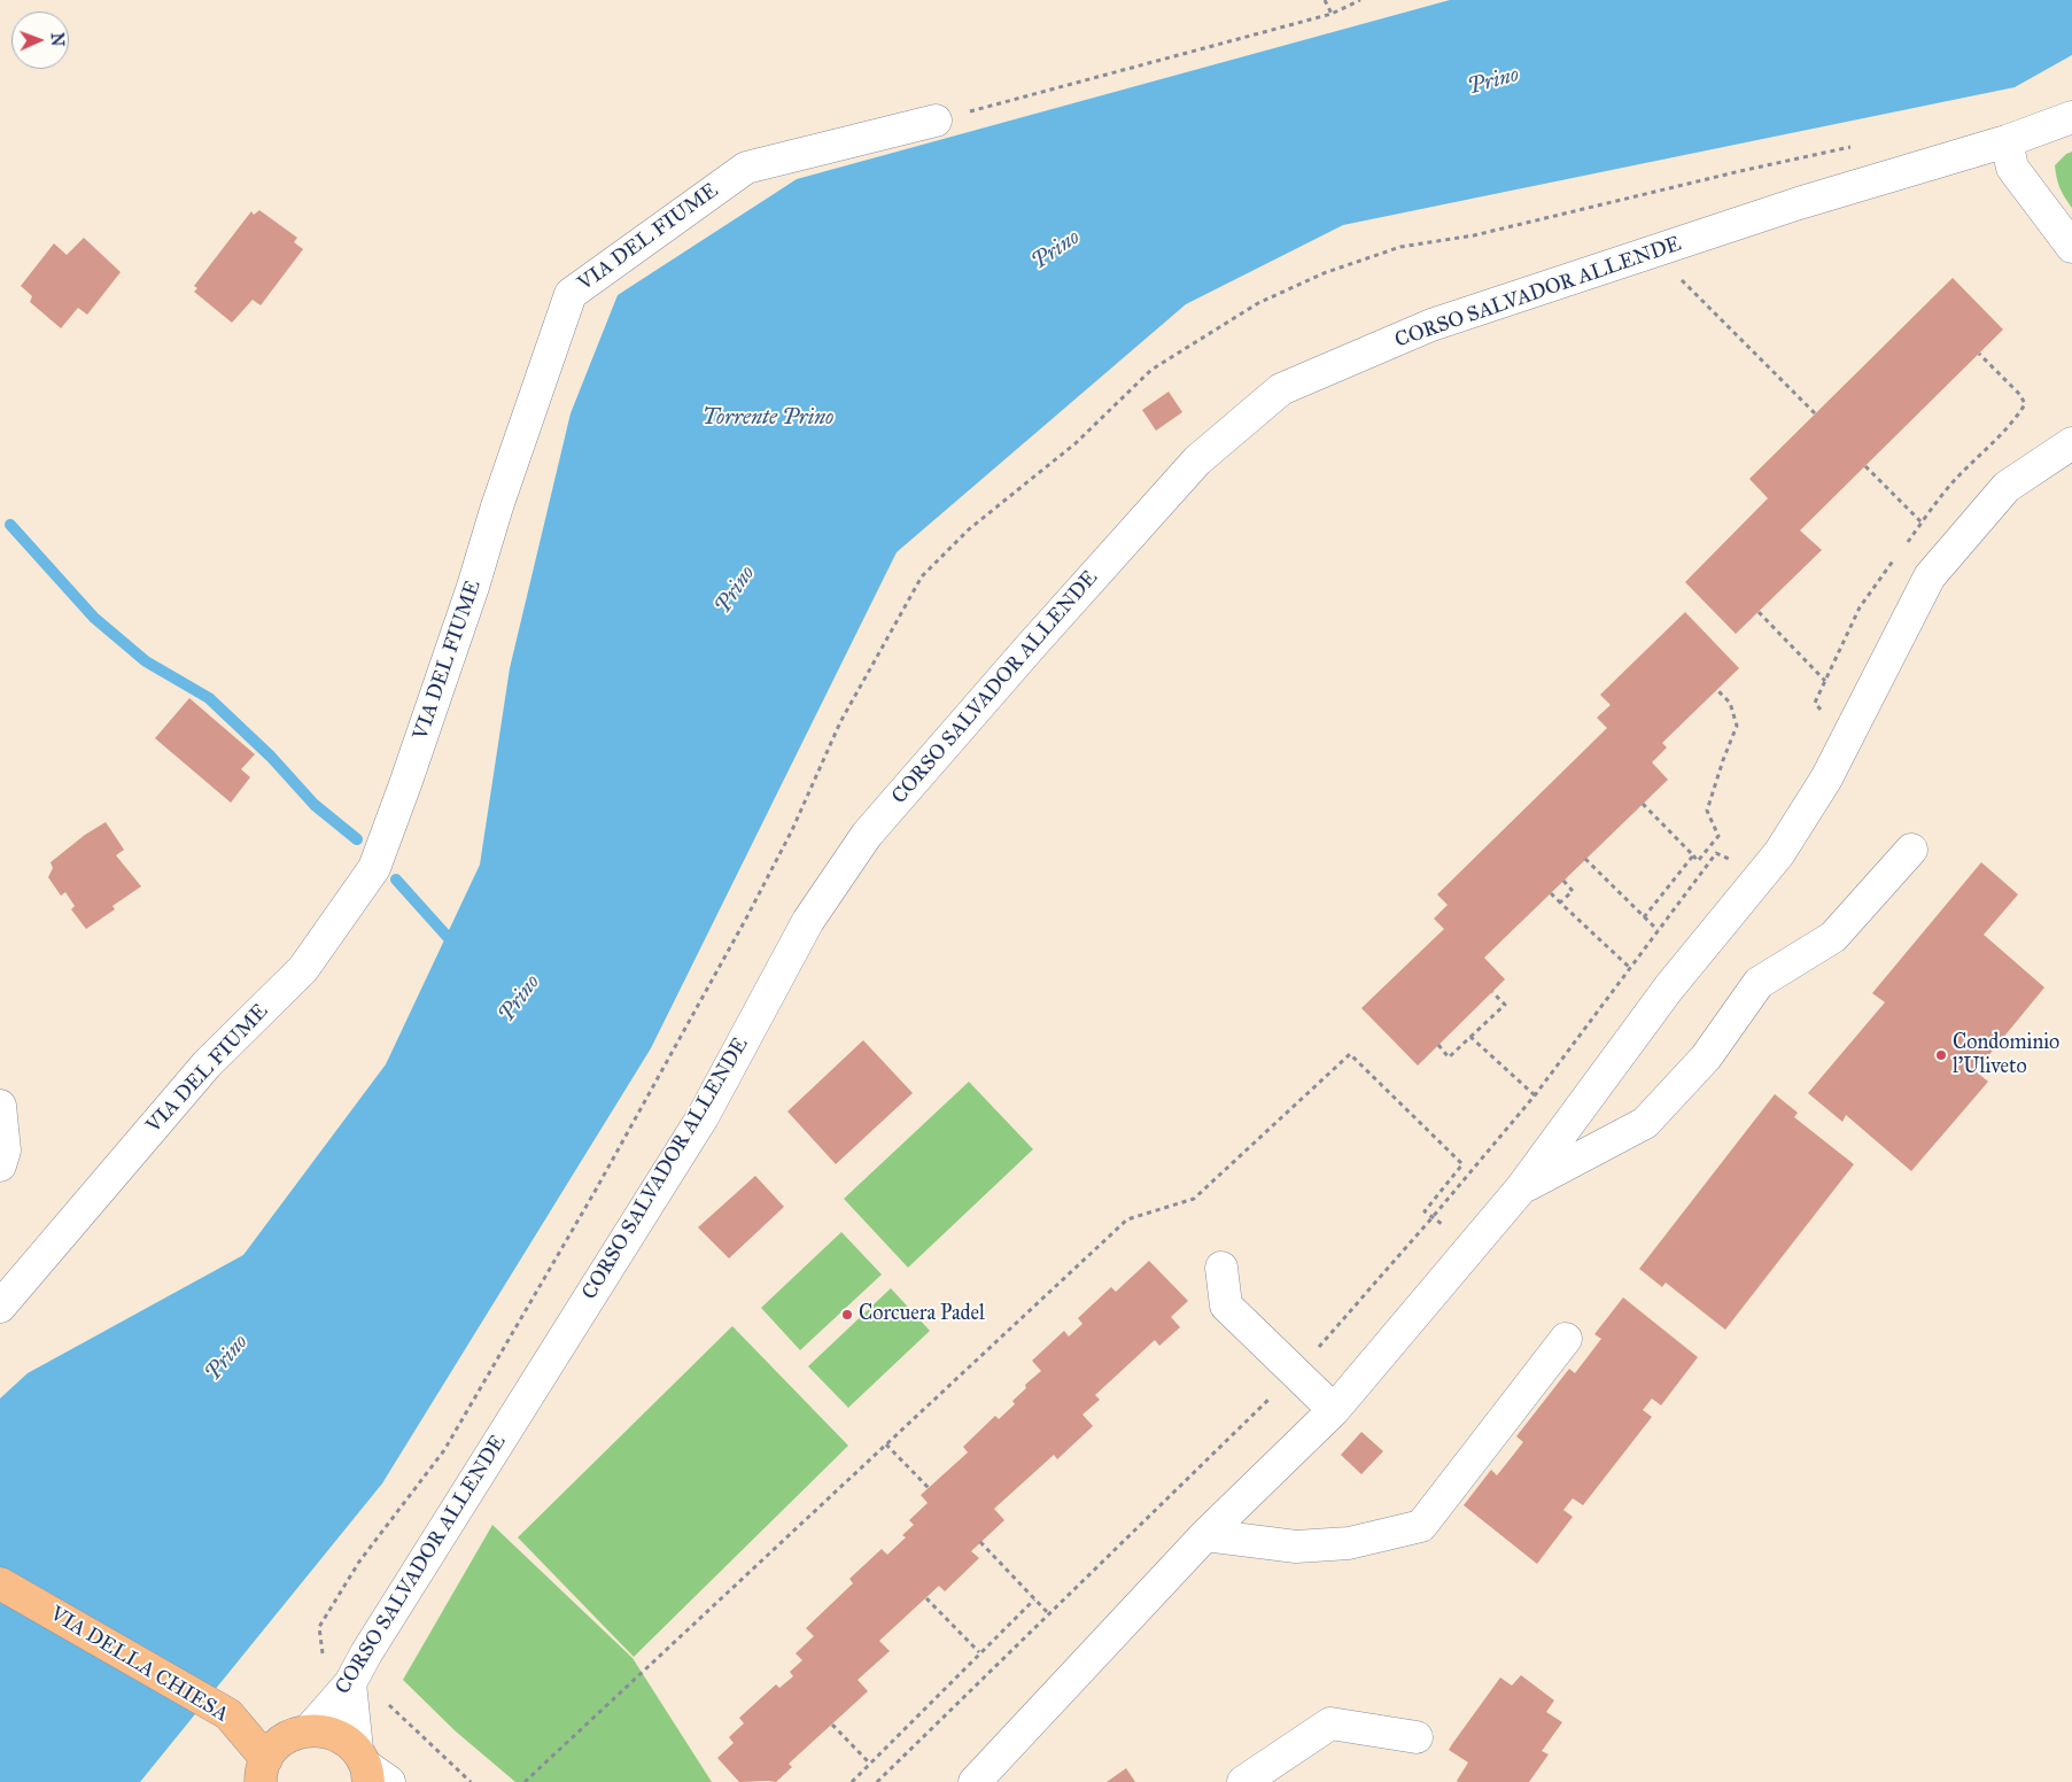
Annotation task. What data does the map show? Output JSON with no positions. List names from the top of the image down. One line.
{"streets":{"main road":["VIA DELLA CHIESA"],"street":["VIA DEL FIUME","CORSO SALVADOR ALLENDE"]},"water":["Prino","Torrente Prino"],"places":["Condominio l'Uliveto","Corcuera Padel"],"north":"right"}
